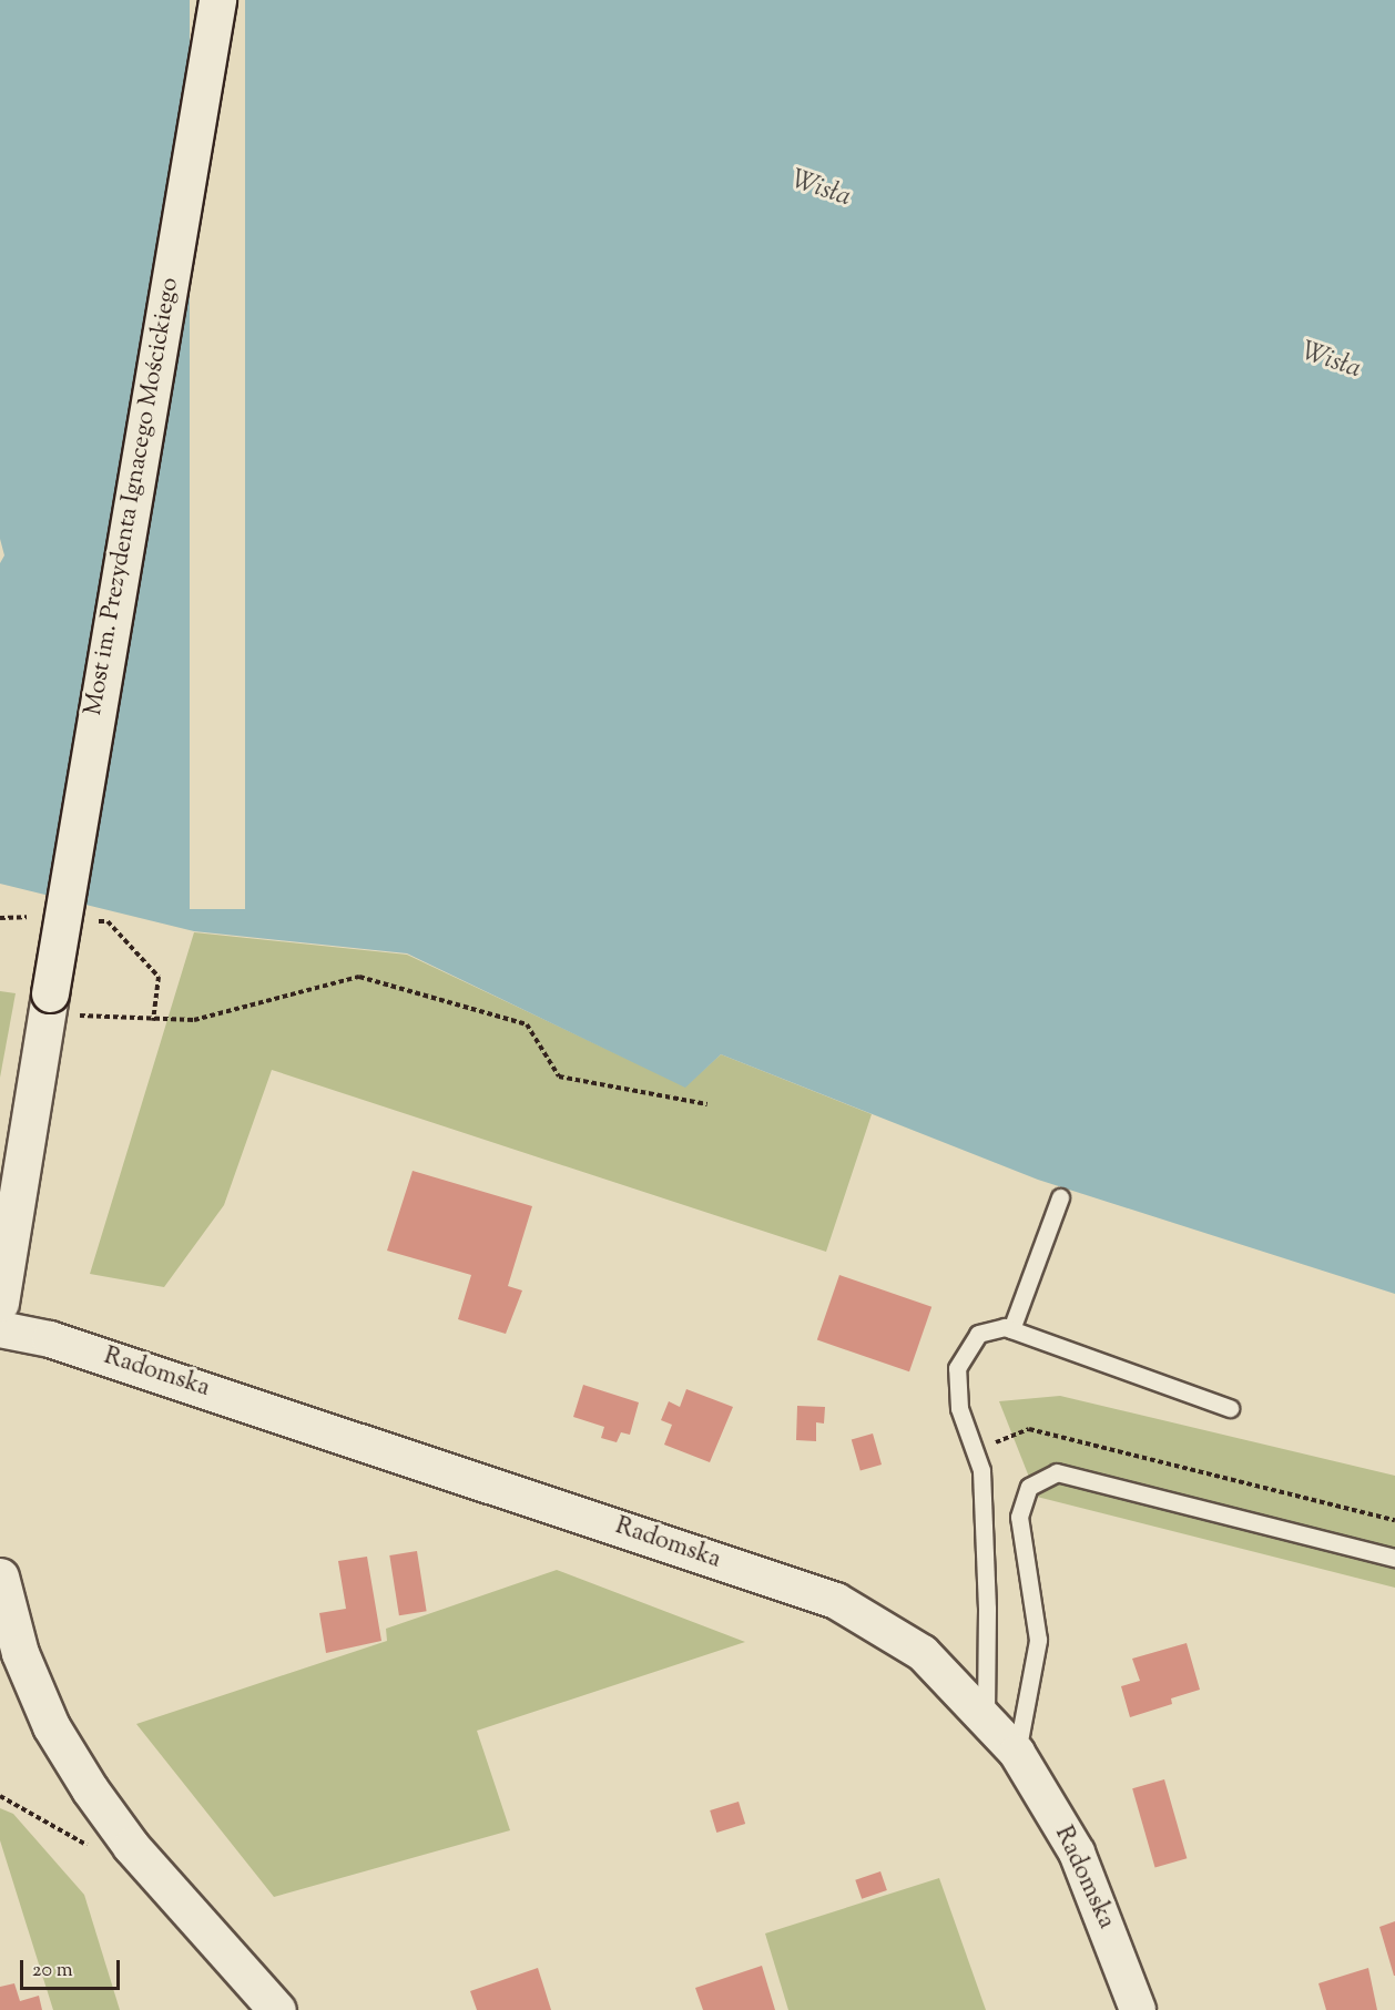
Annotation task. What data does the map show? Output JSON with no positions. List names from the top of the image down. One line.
{"streets":{"main road":["Most im. Prezydenta Ignacego Mościckiego"],"street":["Radomska"]},"water":["Wisła"],"scale_bar":"20 m"}
